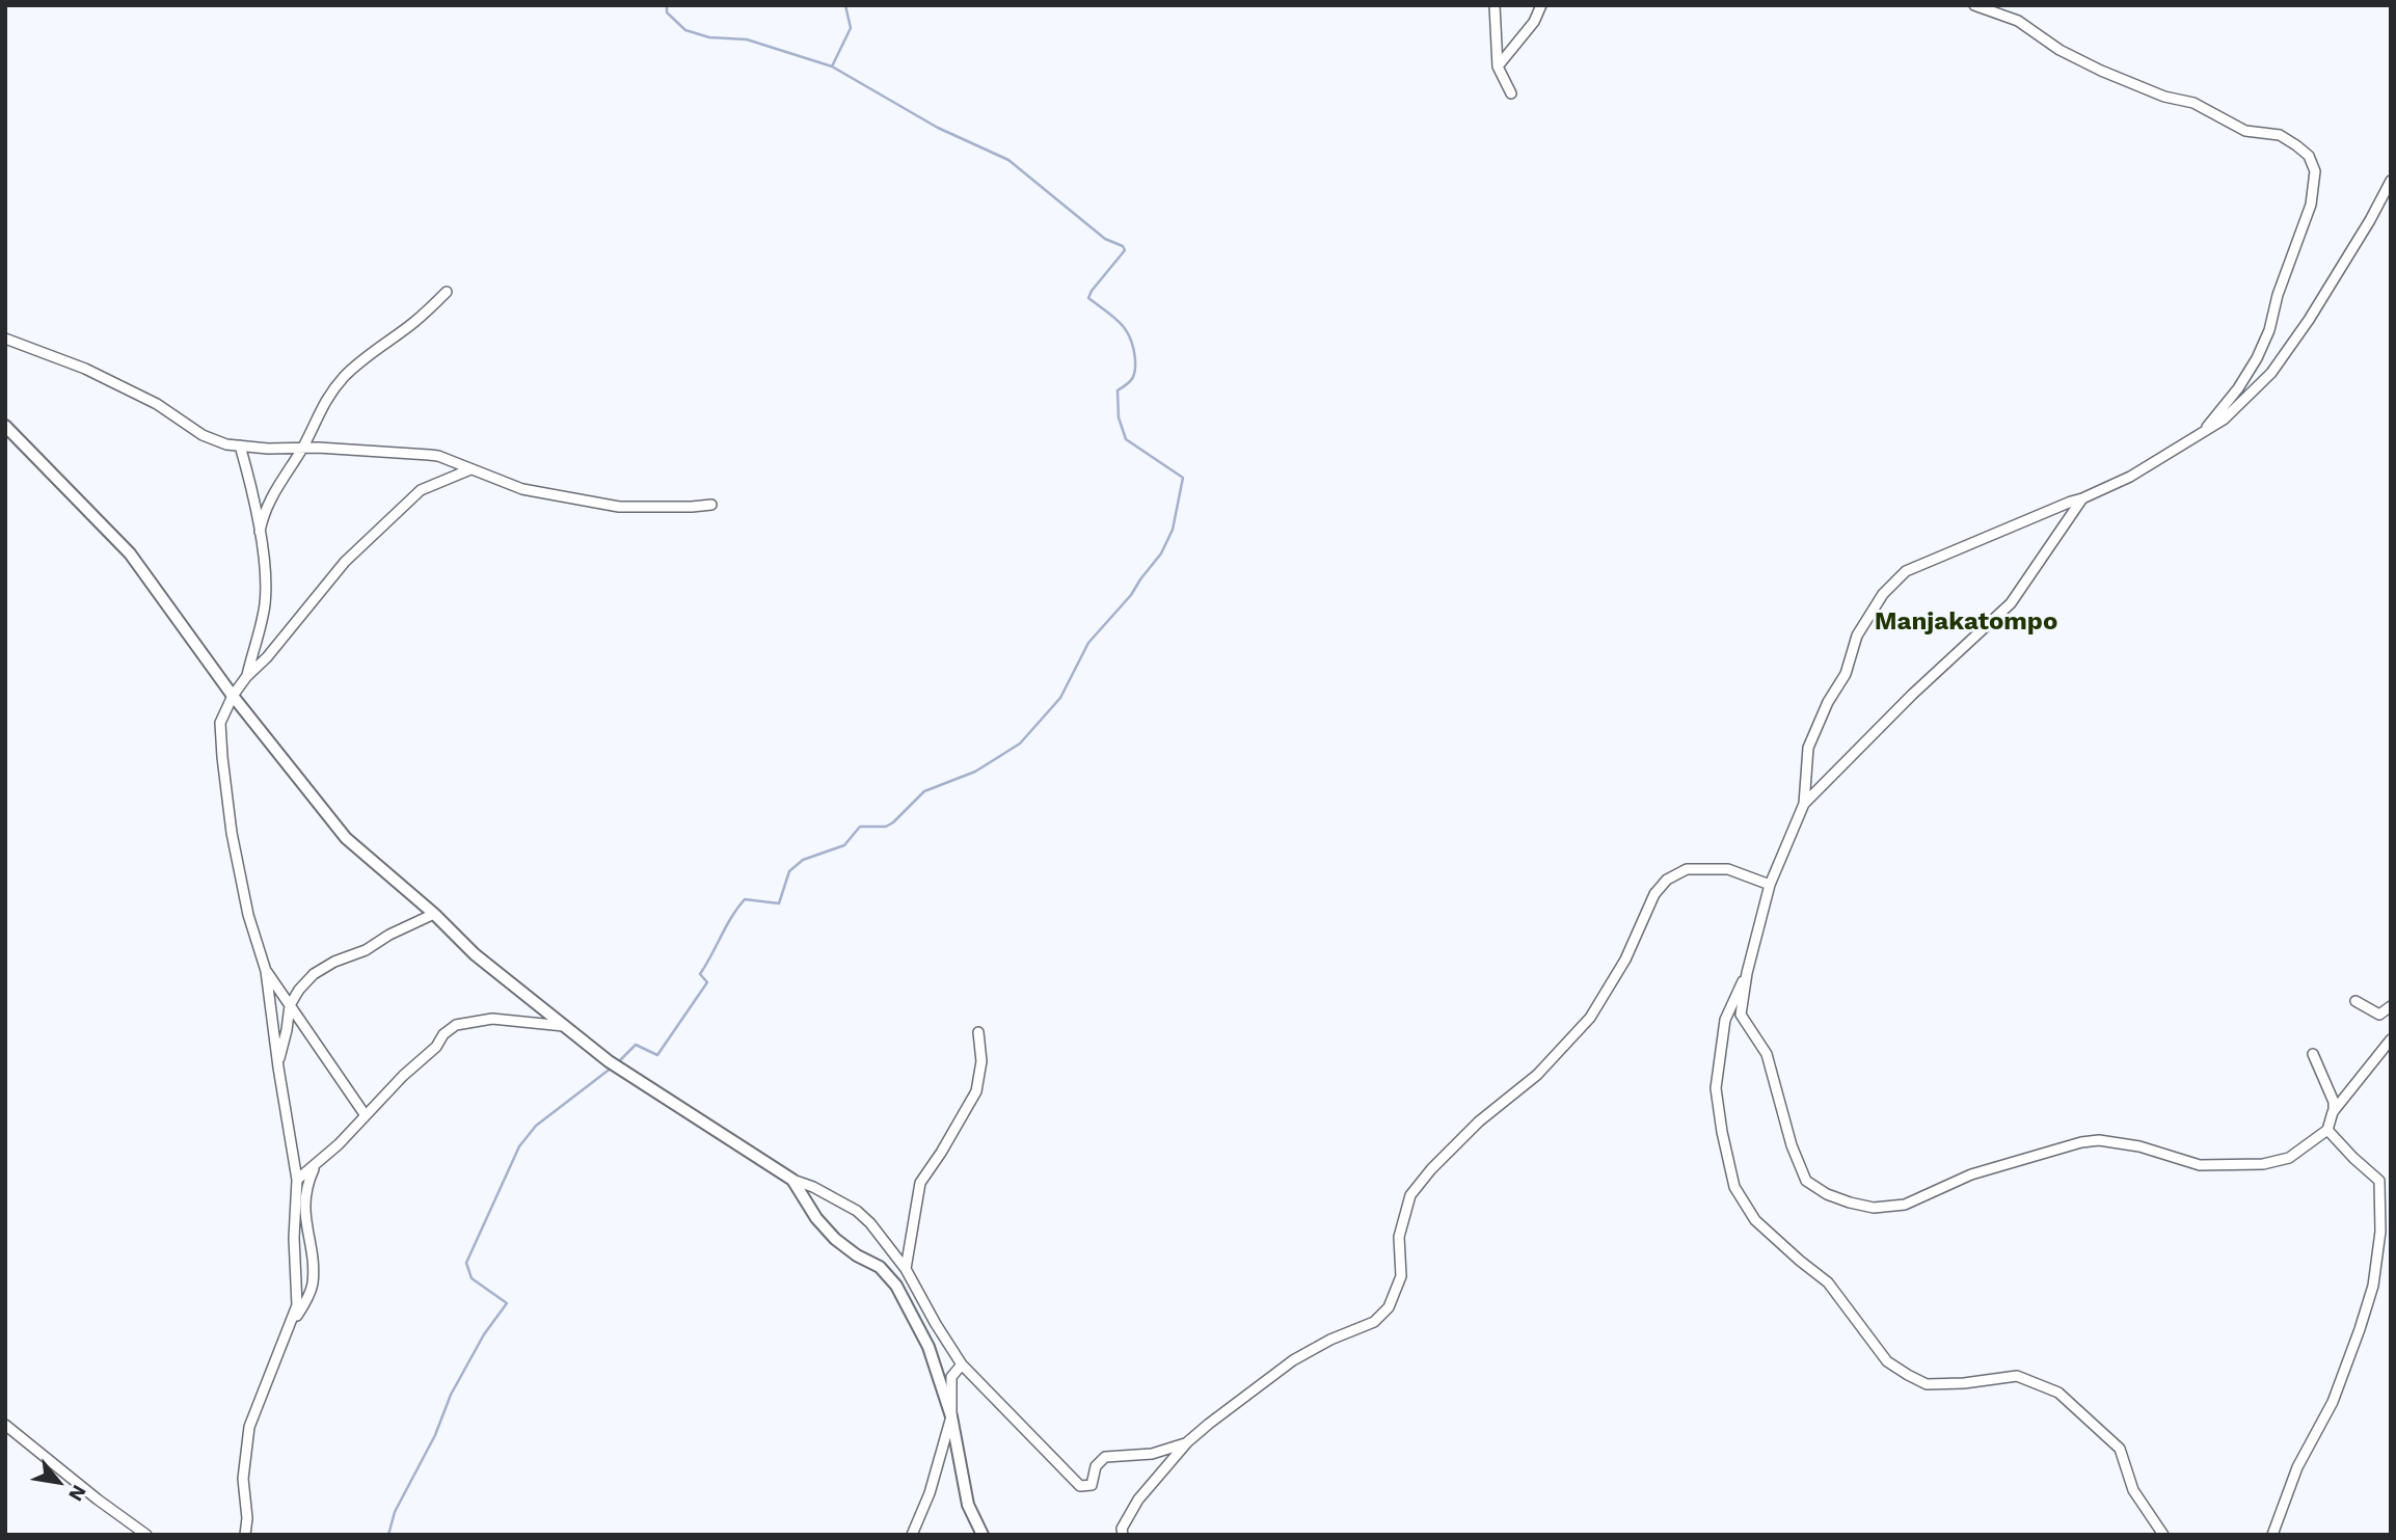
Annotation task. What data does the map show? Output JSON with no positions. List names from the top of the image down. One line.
{"districts":["Manjakatompo"],"north":"bottom right"}
